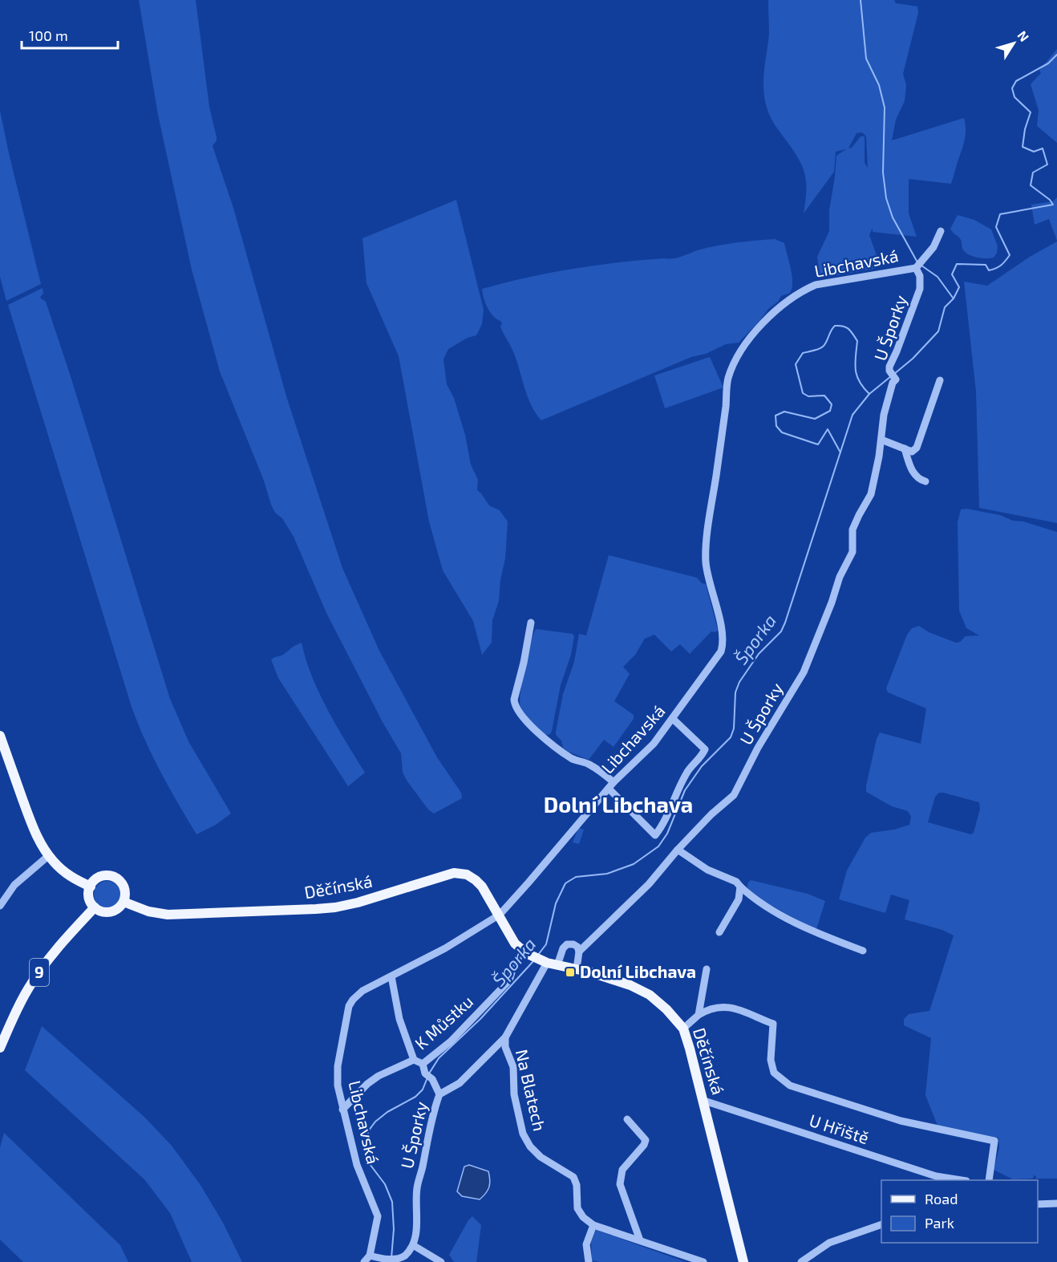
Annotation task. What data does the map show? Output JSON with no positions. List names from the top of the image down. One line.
{"streets":{"main road":["Děčínská","9"],"street":["Libchavská","U Šporky","K Můstku","Na Blatech","U Hřiště"]},"crossings":[["Libchavská","U Šporky"],["Libchavská","Děčínská"],["Libchavská","K Můstku"],["U Šporky","Děčínská"],["U Šporky","Na Blatech"],["Děčínská","9"],["Děčínská","K Můstku"],["Děčínská","U Hřiště"]],"districts":["Dolní Libchava"],"water":["Šporka"],"places":{"transit":["Dolní Libchava"]},"legend":["Road","Park"],"scale_bar":"100 m","north":"top right"}
